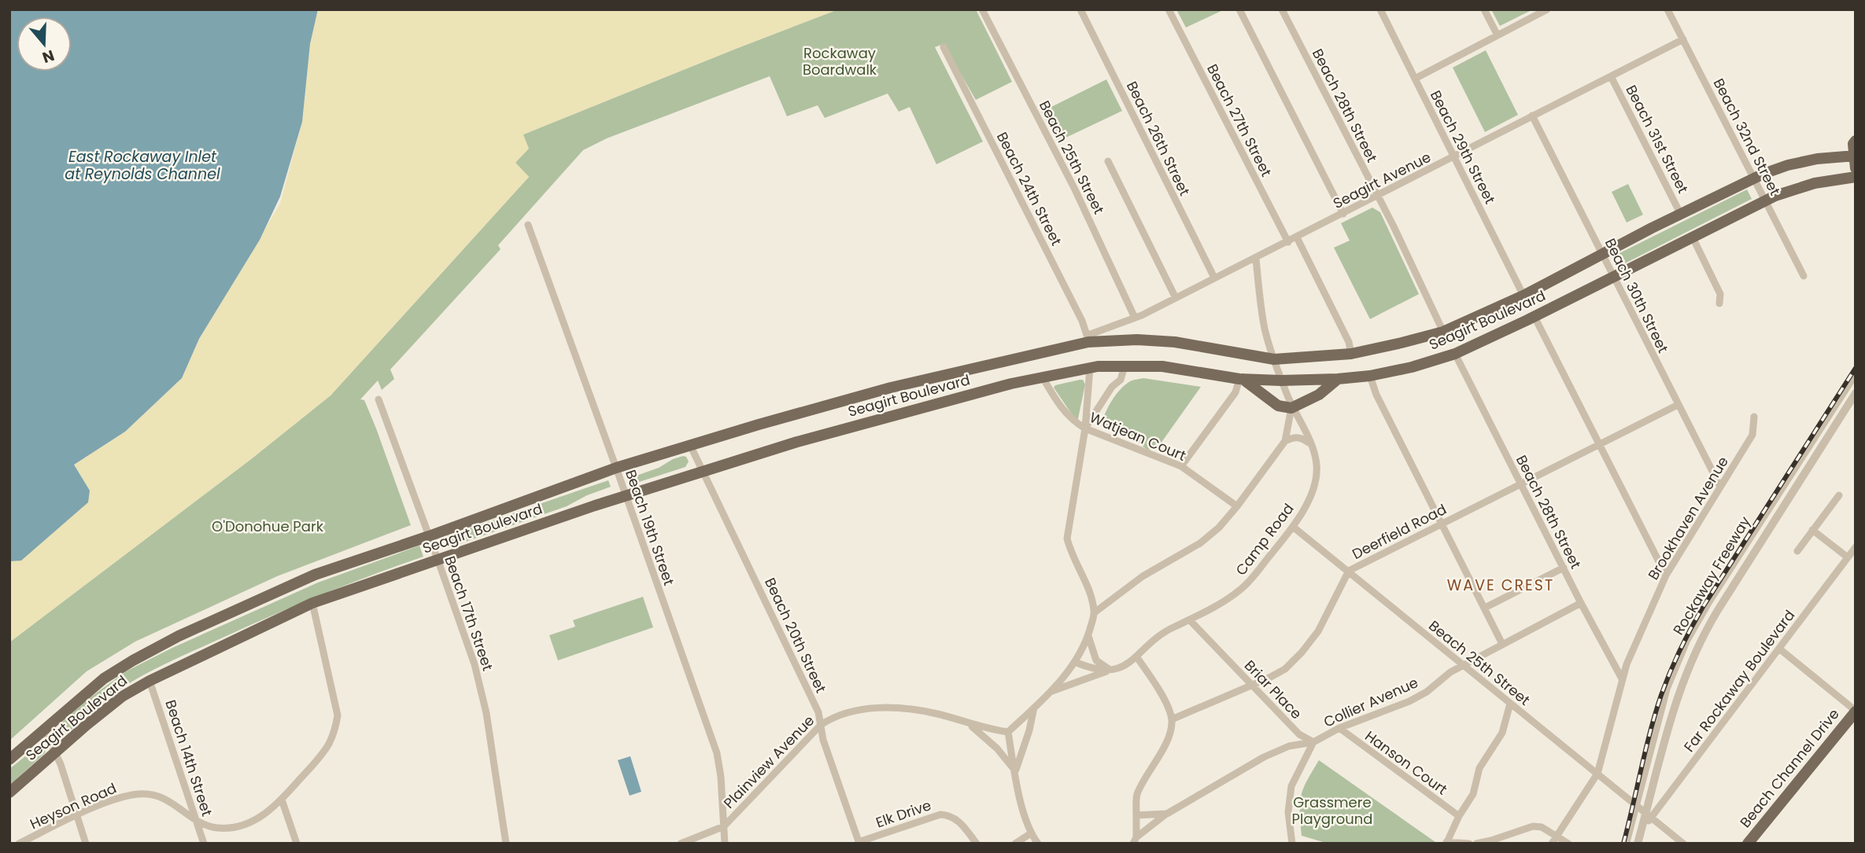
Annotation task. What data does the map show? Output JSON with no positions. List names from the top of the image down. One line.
{"streets":{"main road":["Seagirt Boulevard","Beach Channel Drive"],"street":["Beach 28th Street","Beach 27th Street","Beach 32nd Street","Beach 26th Street","Beach 31st Street","Beach 29th Street","Beach 25th Street","Seagirt Avenue","Beach 24th Street","Beach 30th Street","Watjean Court","Brookhaven Avenue","Beach 19th Street","Deerfield Road","Camp Road","Rockaway Freeway","Beach 17th Street","Beach 20th Street","Far Rockaway Boulevard","Briar Place","Collier Avenue","Beach 14th Street","Plainview Avenue","Hanson Court","Heyson Road","Elk Drive"]},"crossings":[["Beach 28th Street","Seagirt Avenue"],["Beach 28th Street","Seagirt Boulevard"],["Beach 28th Street","Brookhaven Avenue"],["Beach 28th Street","Deerfield Road"],["Beach 28th Street","Collier Avenue"],["Beach 27th Street","Seagirt Avenue"],["Beach 32nd Street","Seagirt Avenue"],["Beach 32nd Street","Seagirt Boulevard"],["Beach 26th Street","Seagirt Avenue"],["Beach 31st Street","Seagirt Avenue"],["Beach 31st Street","Seagirt Boulevard"],["Beach 29th Street","Seagirt Avenue"],["Beach 29th Street","Seagirt Boulevard"],["Beach 25th Street","Seagirt Avenue"],["Beach 25th Street","Brookhaven Avenue"],["Beach 25th Street","Deerfield Road"],["Beach 25th Street","Camp Road"],["Beach 25th Street","Rockaway Freeway"],["Beach 25th Street","Far Rockaway Boulevard"],["Beach 25th Street","Collier Avenue"],["Seagirt Avenue","Beach 24th Street"],["Seagirt Avenue","Beach 30th Street"],["Seagirt Avenue","Seagirt Boulevard"],["Seagirt Avenue","Camp Road"],["Beach 24th Street","Seagirt Boulevard"],["Beach 30th Street","Seagirt Boulevard"],["Beach 30th Street","Brookhaven Avenue"],["Beach 30th Street","Deerfield Road"],["Seagirt Boulevard","Watjean Court"],["Seagirt Boulevard","Beach 19th Street"],["Seagirt Boulevard","Camp Road"],["Seagirt Boulevard","Beach 17th Street"],["Seagirt Boulevard","Beach 20th Street"],["Seagirt Boulevard","Beach 14th Street"],["Seagirt Boulevard","Heyson Road"],["Beach 19th Street","Plainview Avenue"],["Deerfield Road","Briar Place"],["Camp Road","Briar Place"],["Rockaway Freeway","Far Rockaway Boulevard"],["Beach 20th Street","Plainview Avenue"],["Beach 20th Street","Elk Drive"],["Briar Place","Collier Avenue"],["Collier Avenue","Hanson Court"],["Beach 14th Street","Heyson Road"]],"districts":["WAVE CREST"],"water":["East Rockaway Inlet at Reynolds Channel"],"parks":["Rockaway Boardwalk","O'Donohue Park","Grassmere Playground"],"north":"bottom"}
